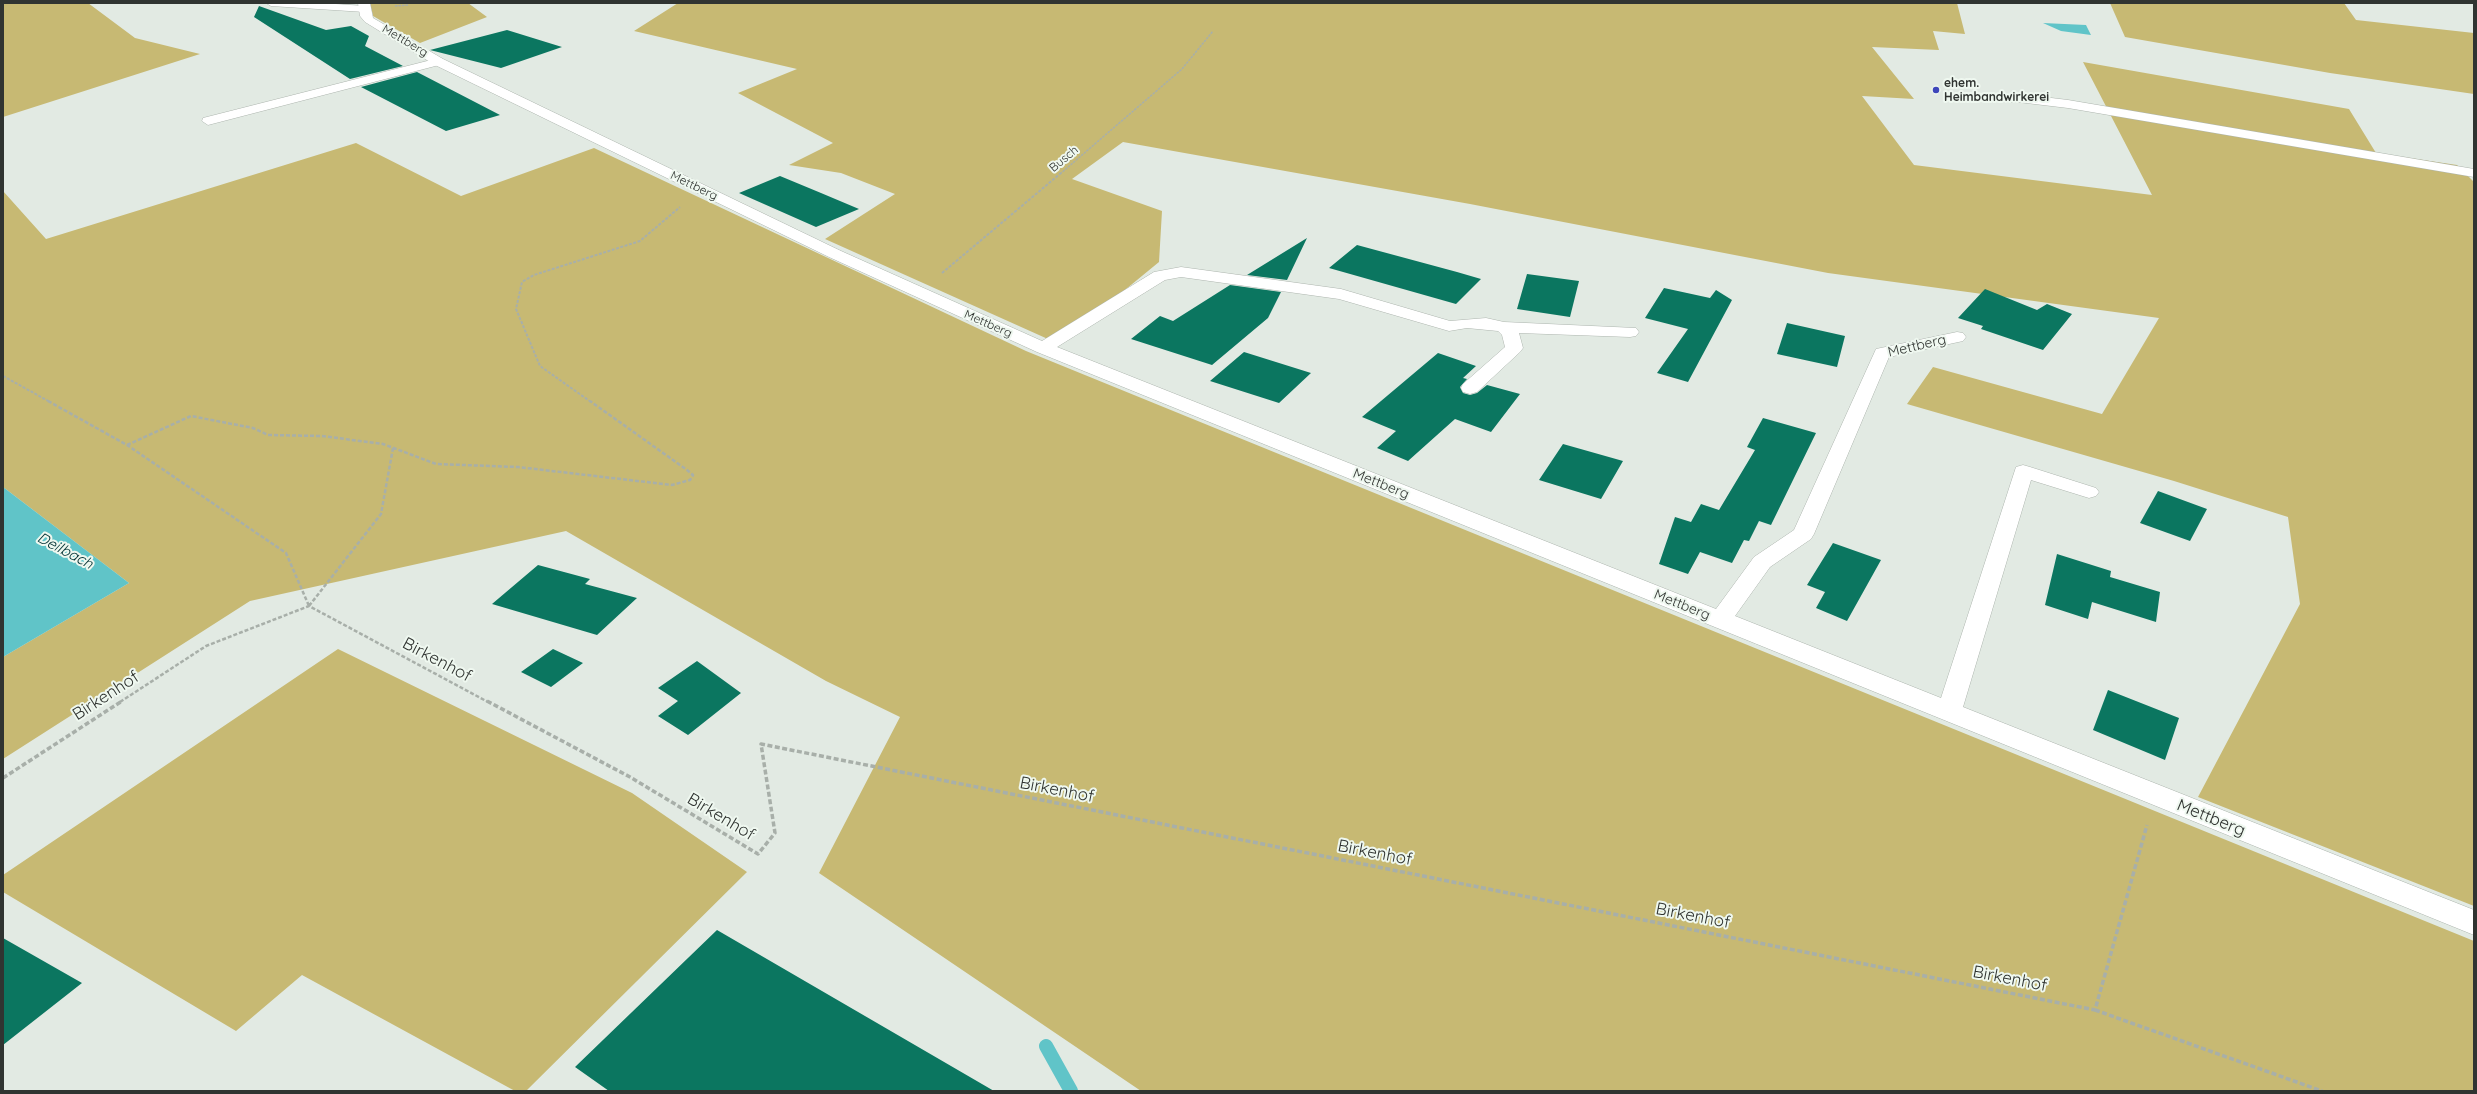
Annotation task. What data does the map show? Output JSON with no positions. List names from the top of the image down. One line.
{"streets":{"street":["Mettberg"],"path":["Busch","Birkenhof"]},"crossings":[["Mettberg","Busch"]],"water":["Deilbach"],"places":["ehem. Heimbandwirkerei"]}
